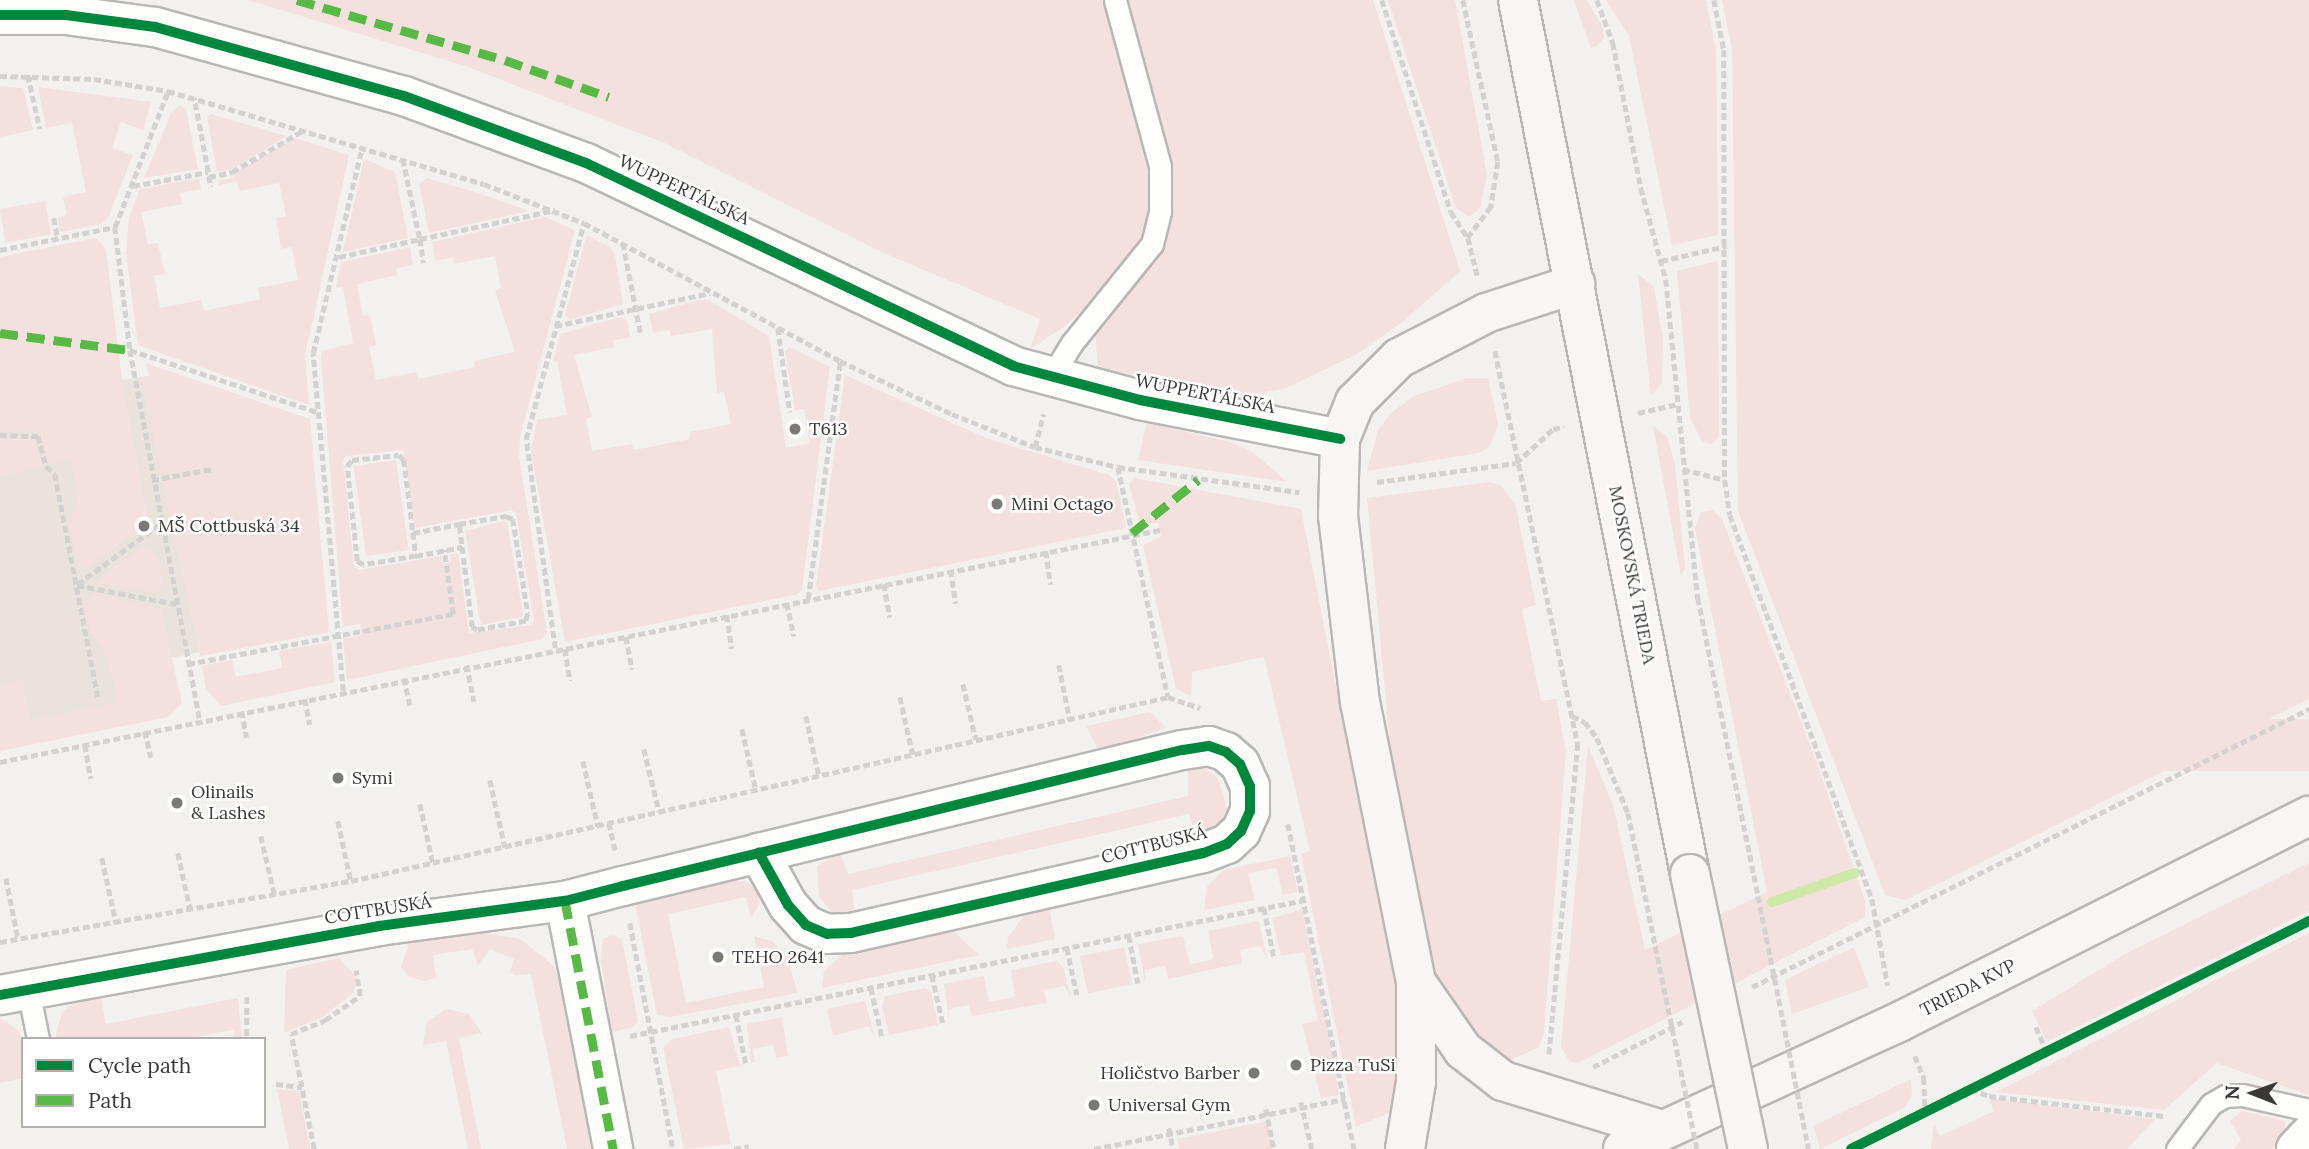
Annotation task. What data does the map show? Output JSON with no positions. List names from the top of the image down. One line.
{"streets":{"street":["WUPPERTÁLSKA","MOSKOVSKÁ TRIEDA","COTTBUSKÁ","TRIEDA KVP"]},"places":["T613","Mini Octago","MŠ Cottbuská 34","Symi","Olinails & Lashes","TEHO 2641","Pizza TuSi","Holičstvo Barber","Universal Gym"],"legend":["Cycle path","Path"],"north":"left"}
